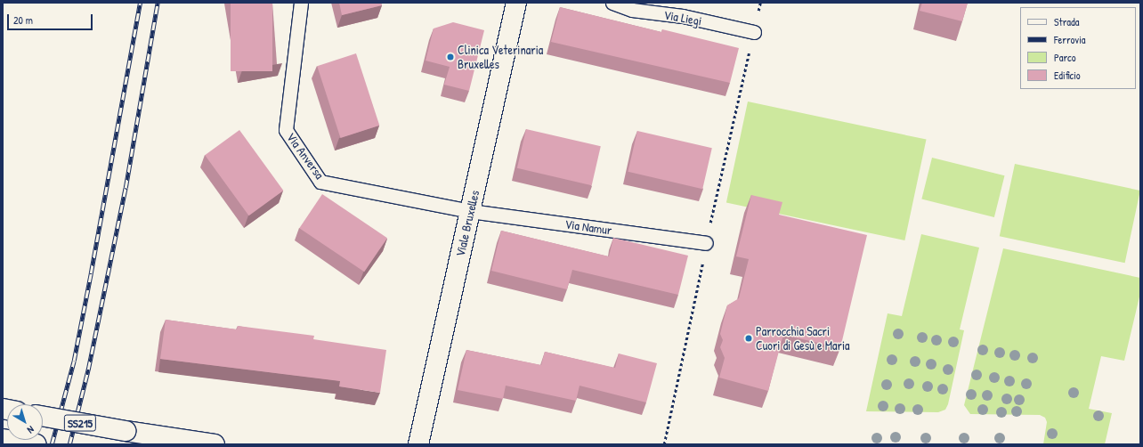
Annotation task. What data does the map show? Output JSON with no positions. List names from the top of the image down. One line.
{"streets":{"street":["Viale Bruxelles","SS215"],"lane":["Via Liegi","Via Anversa","Via Namur"]},"crossings":[["Via Anversa","Viale Bruxelles"],["Via Anversa","Via Namur"],["Viale Bruxelles","Via Namur"]],"places":["Clinica Veterinaria Bruxelles","Parrocchia Sacri Cuori di Gesù e Maria"],"legend":["Strada","Ferrovia","Parco","Edificio"],"scale_bar":"20 m","north":"bottom right"}
